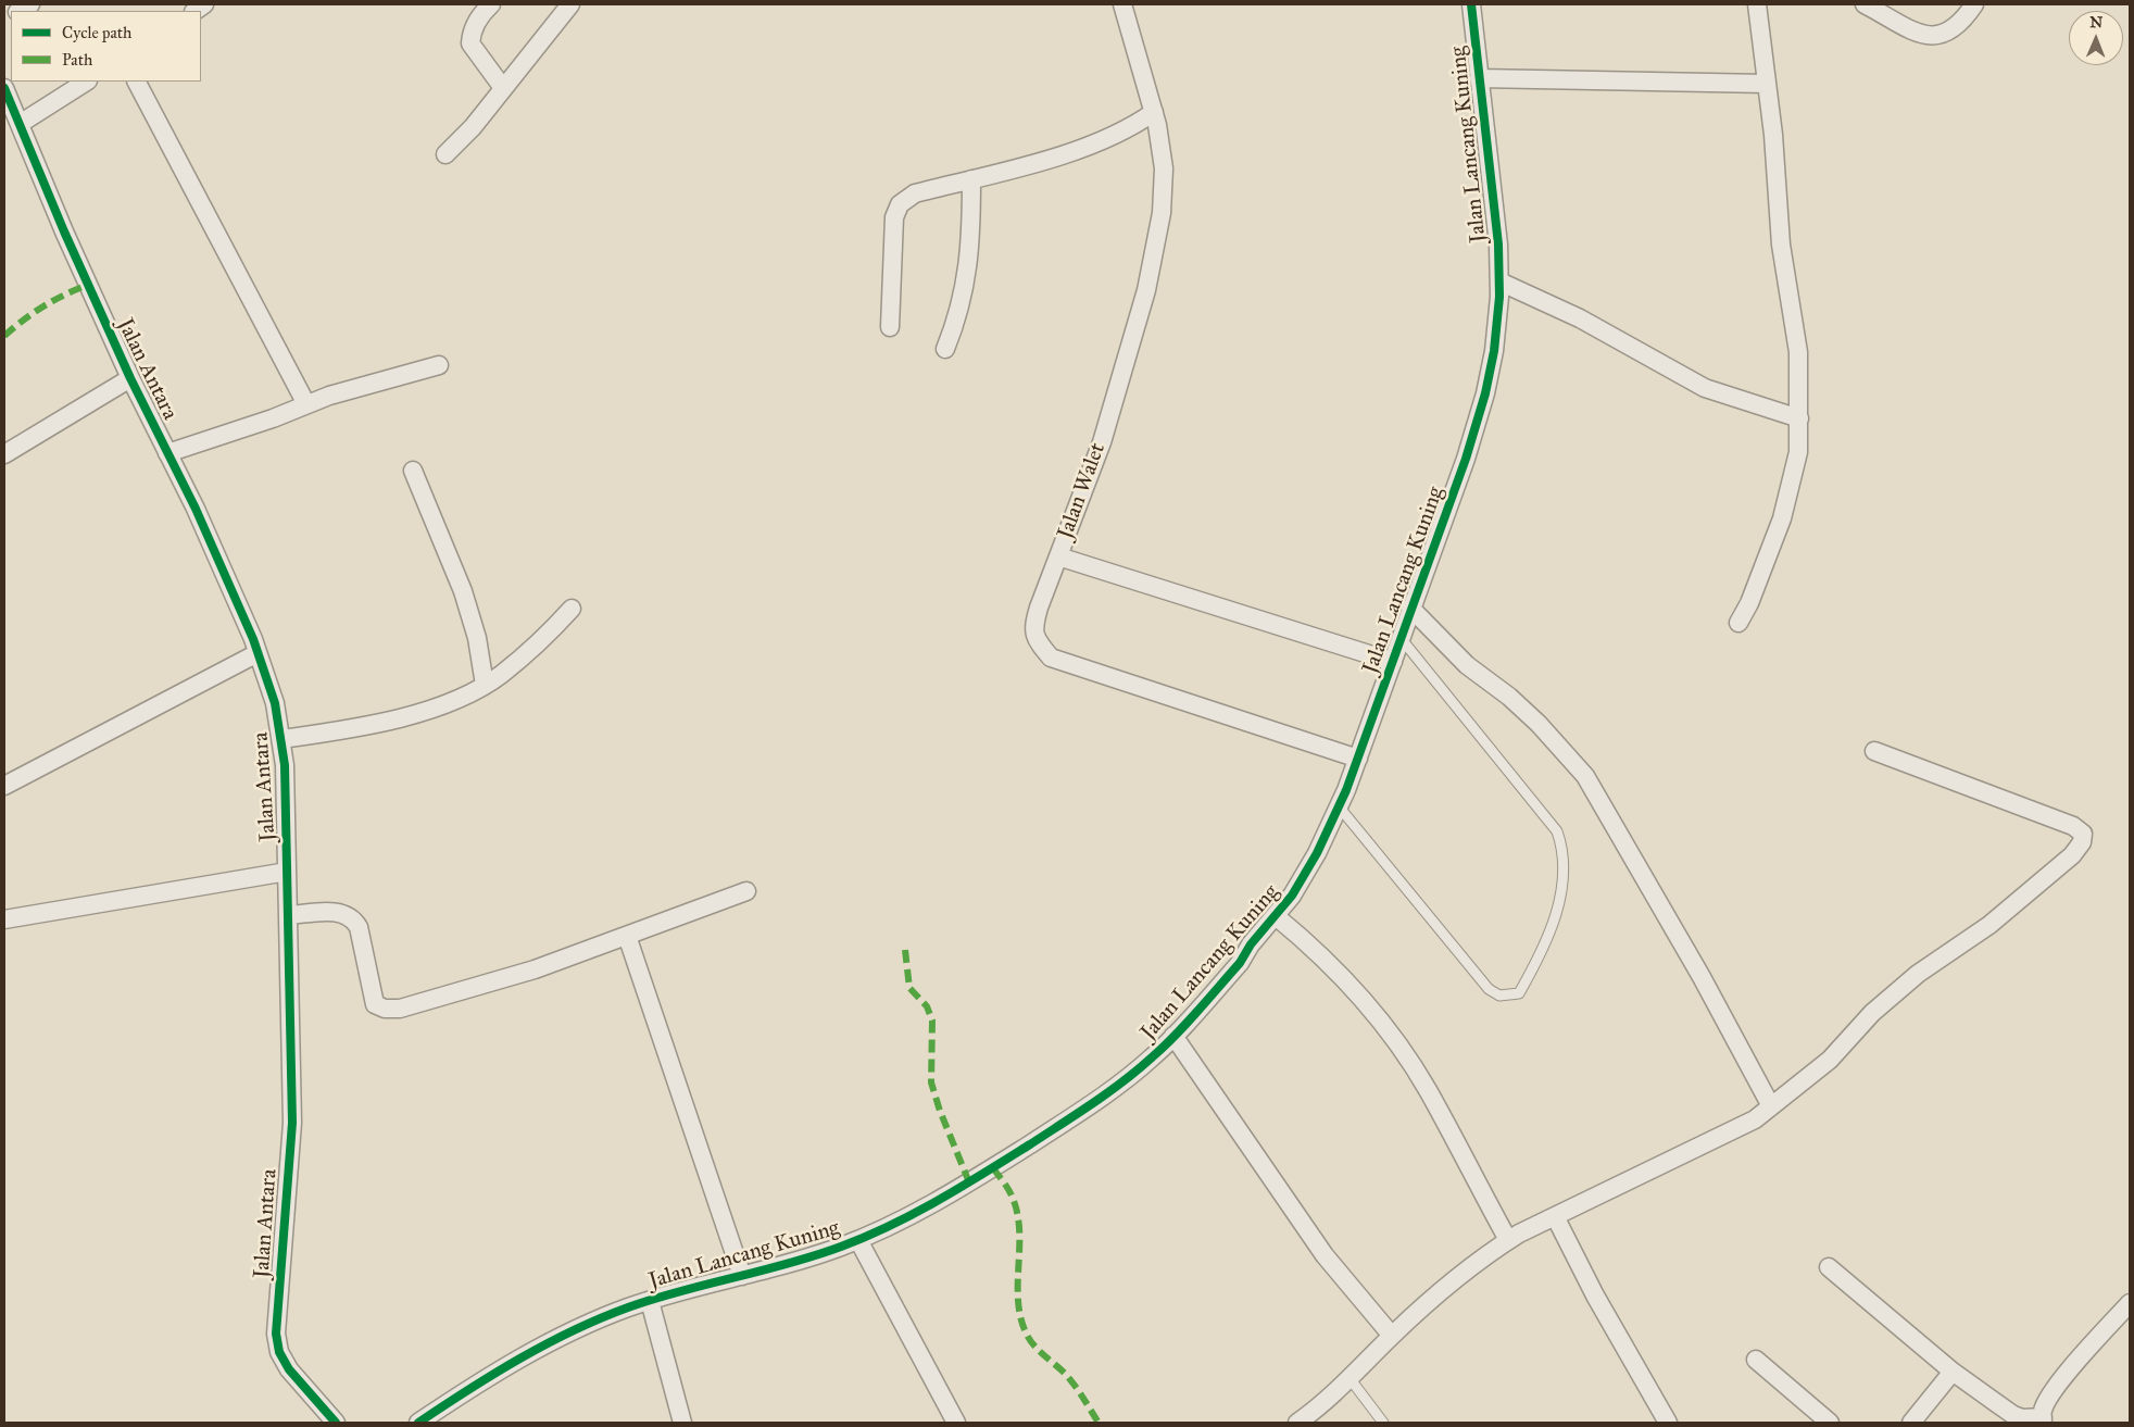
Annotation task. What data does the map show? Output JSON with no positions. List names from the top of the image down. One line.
{"streets":{"street":["Jalan Lancang Kuning","Jalan Antara","Jalan Walet"]},"crossings":[["Jalan Lancang Kuning","Jalan Walet"]],"legend":["Cycle path","Path"],"north":"top"}
